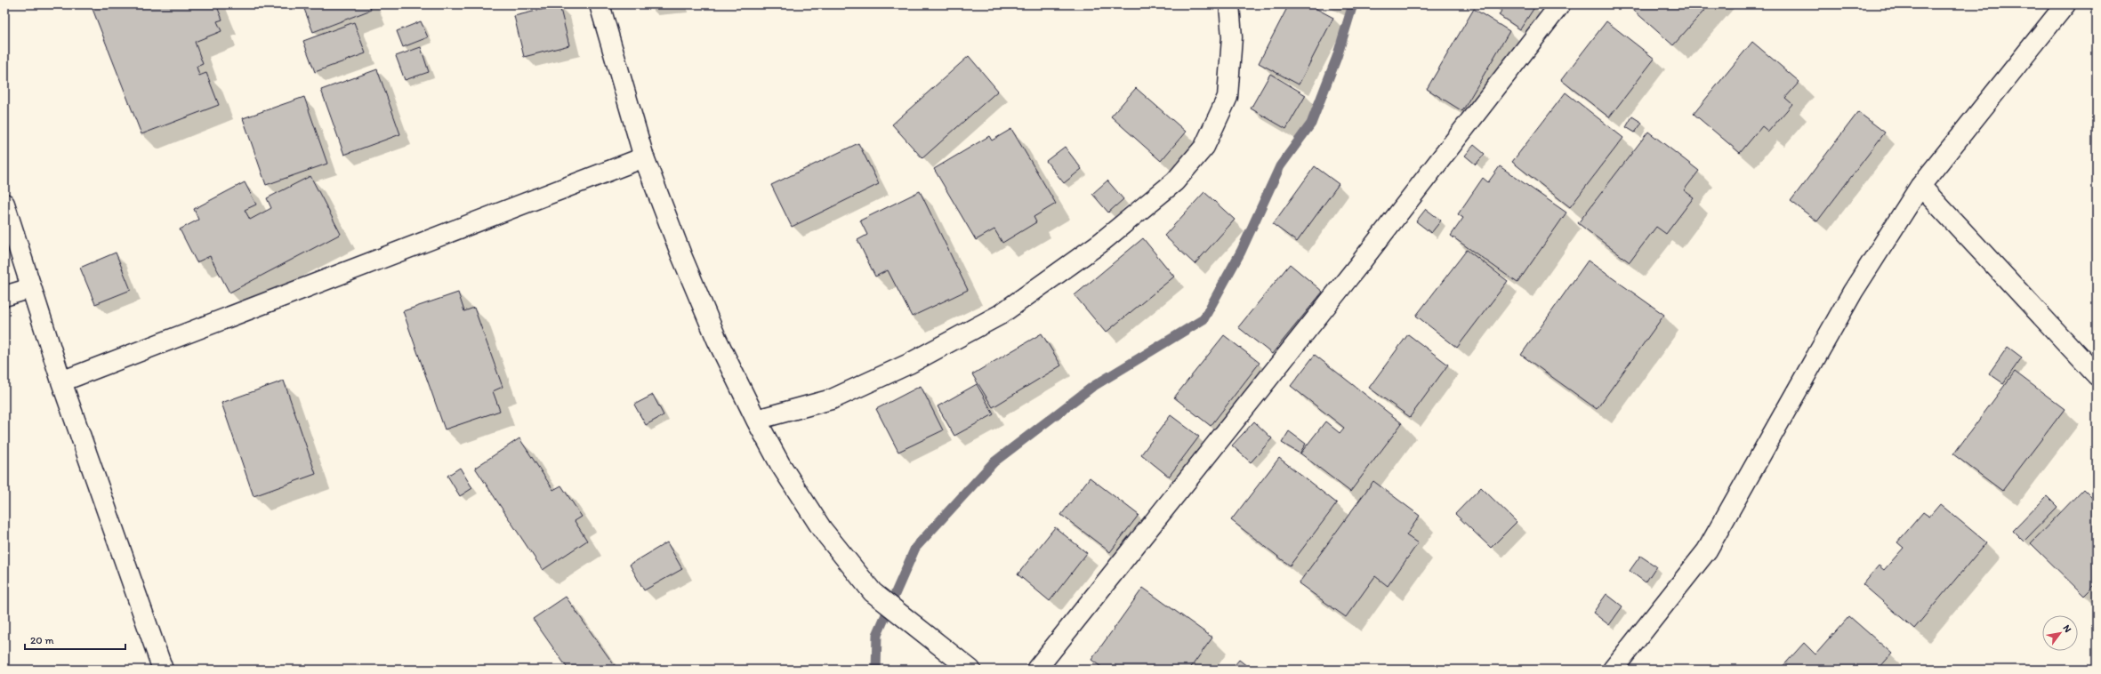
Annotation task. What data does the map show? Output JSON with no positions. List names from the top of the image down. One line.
{"scale_bar":"20 m","north":"top right"}
